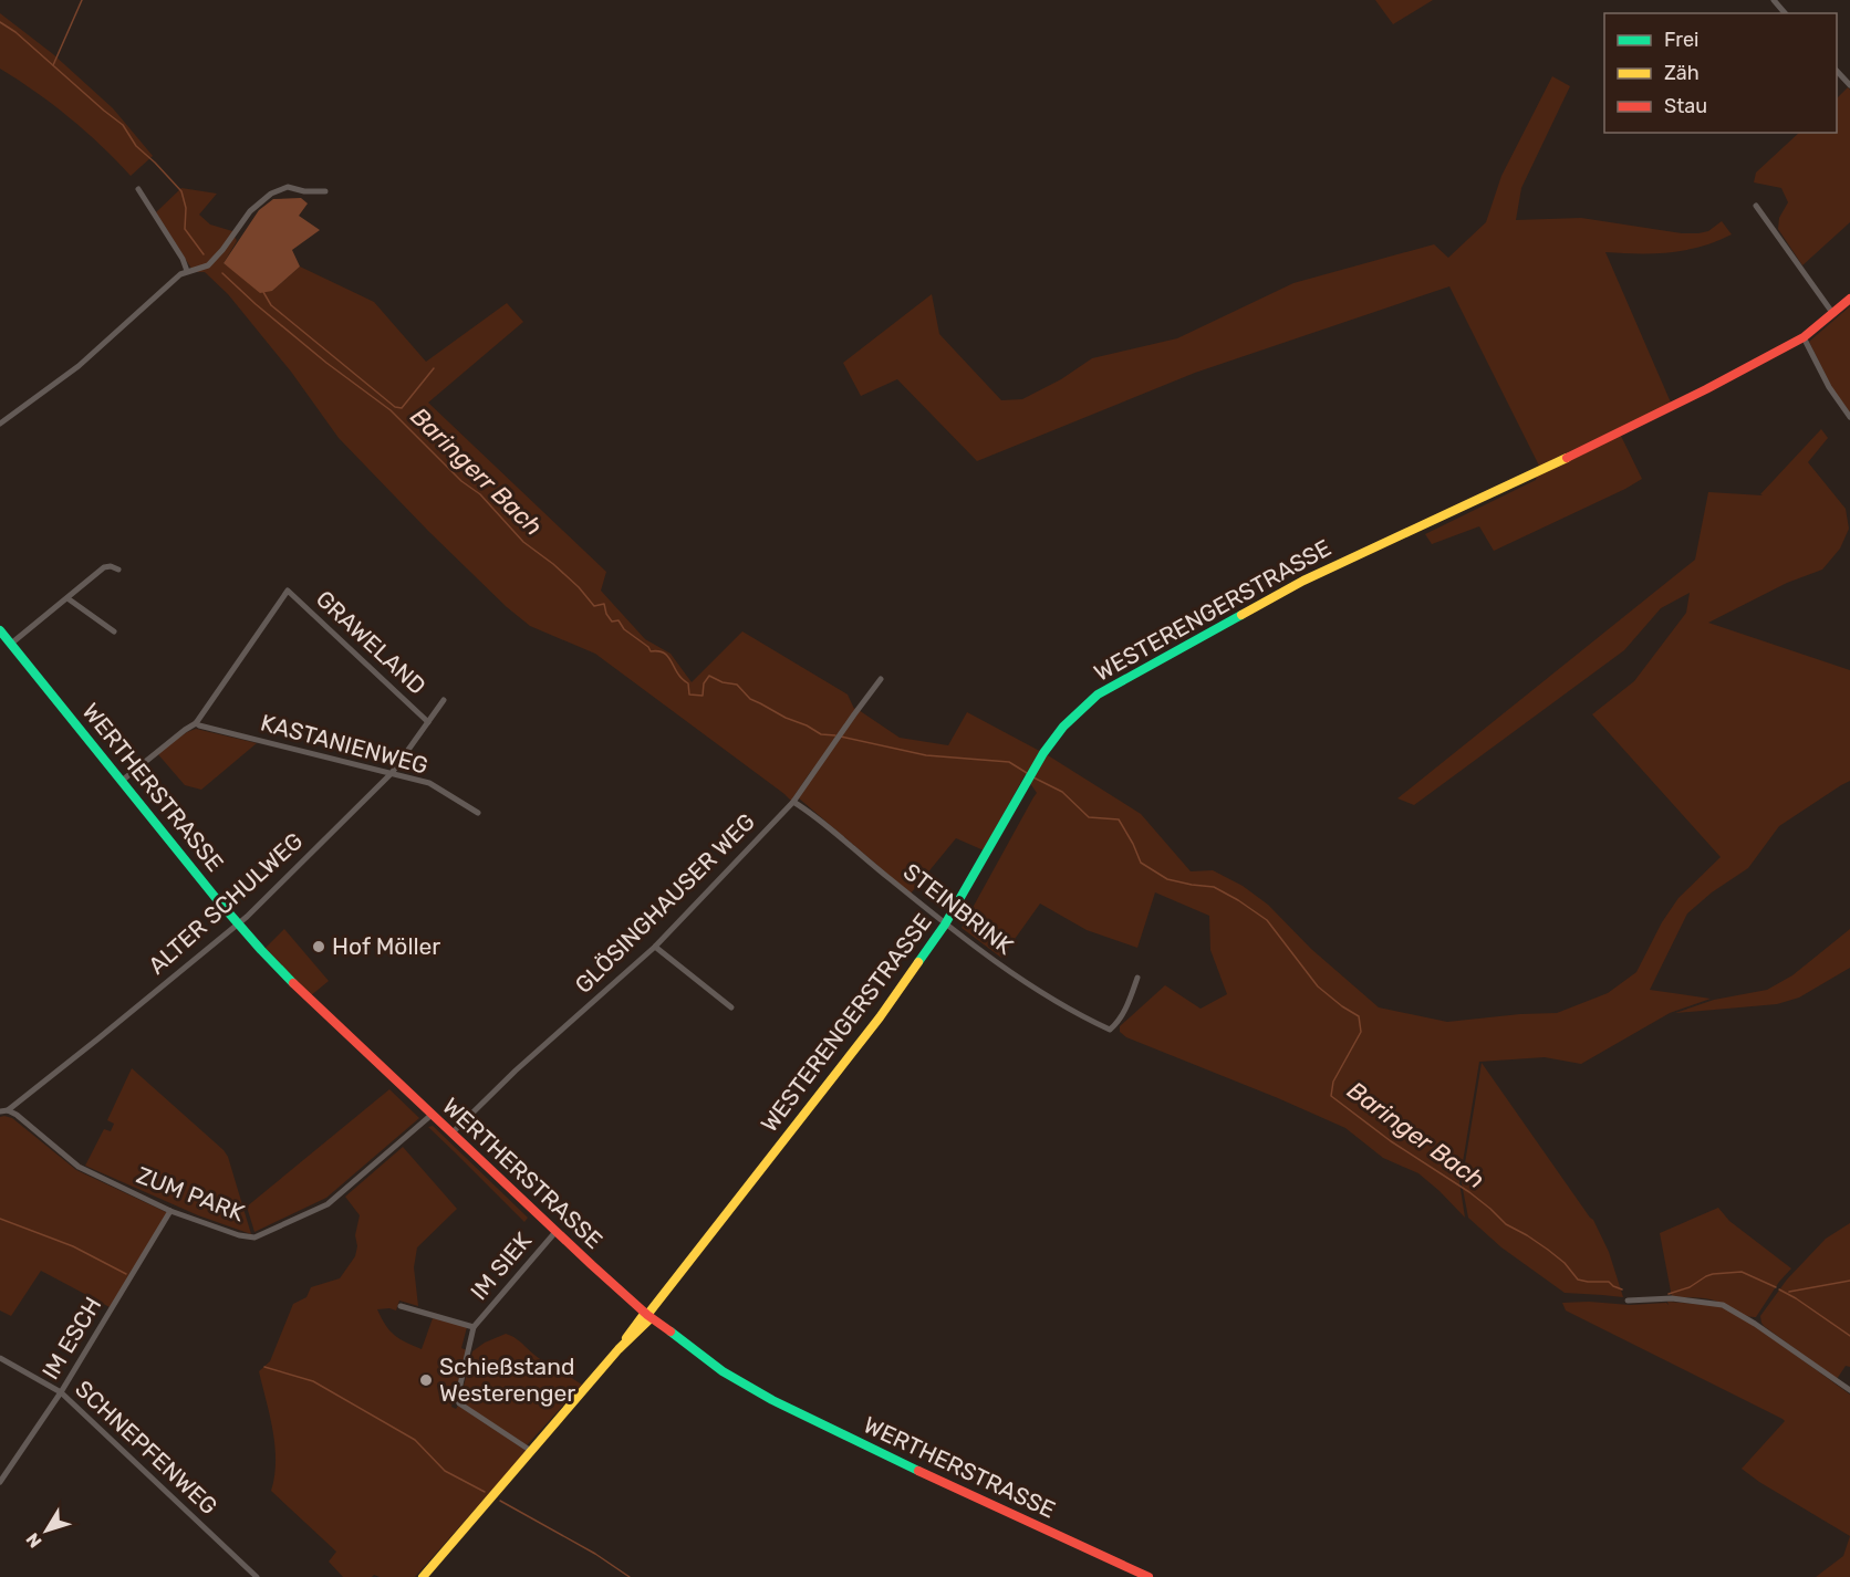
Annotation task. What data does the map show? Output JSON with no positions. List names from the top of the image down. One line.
{"streets":{"street":["WESTERENGERSTRASSE","GRAWELAND","KASTANIENWEG","WERTHERSTRASSE","ALTER SCHULWEG","GLÖSINGHAUSER WEG","STEINBRINK","ZUM PARK","IM SIEK","IM ESCH","SCHNEPFENWEG"]},"crossings":[["WESTERENGERSTRASSE","WERTHERSTRASSE"],["WESTERENGERSTRASSE","STEINBRINK"],["GRAWELAND","KASTANIENWEG"],["GRAWELAND","ALTER SCHULWEG"],["KASTANIENWEG","ALTER SCHULWEG"],["WERTHERSTRASSE","ALTER SCHULWEG"],["WERTHERSTRASSE","GLÖSINGHAUSER WEG"],["WERTHERSTRASSE","ZUM PARK"],["WERTHERSTRASSE","IM SIEK"],["ALTER SCHULWEG","ZUM PARK"],["GLÖSINGHAUSER WEG","STEINBRINK"],["ZUM PARK","IM ESCH"],["IM ESCH","SCHNEPFENWEG"]],"water":["Baringerr Bach","Baringer Bach"],"places":["Hof Möller","Schießstand Westerenger"],"legend":["Frei","Zäh","Stau"],"north":"bottom left"}
